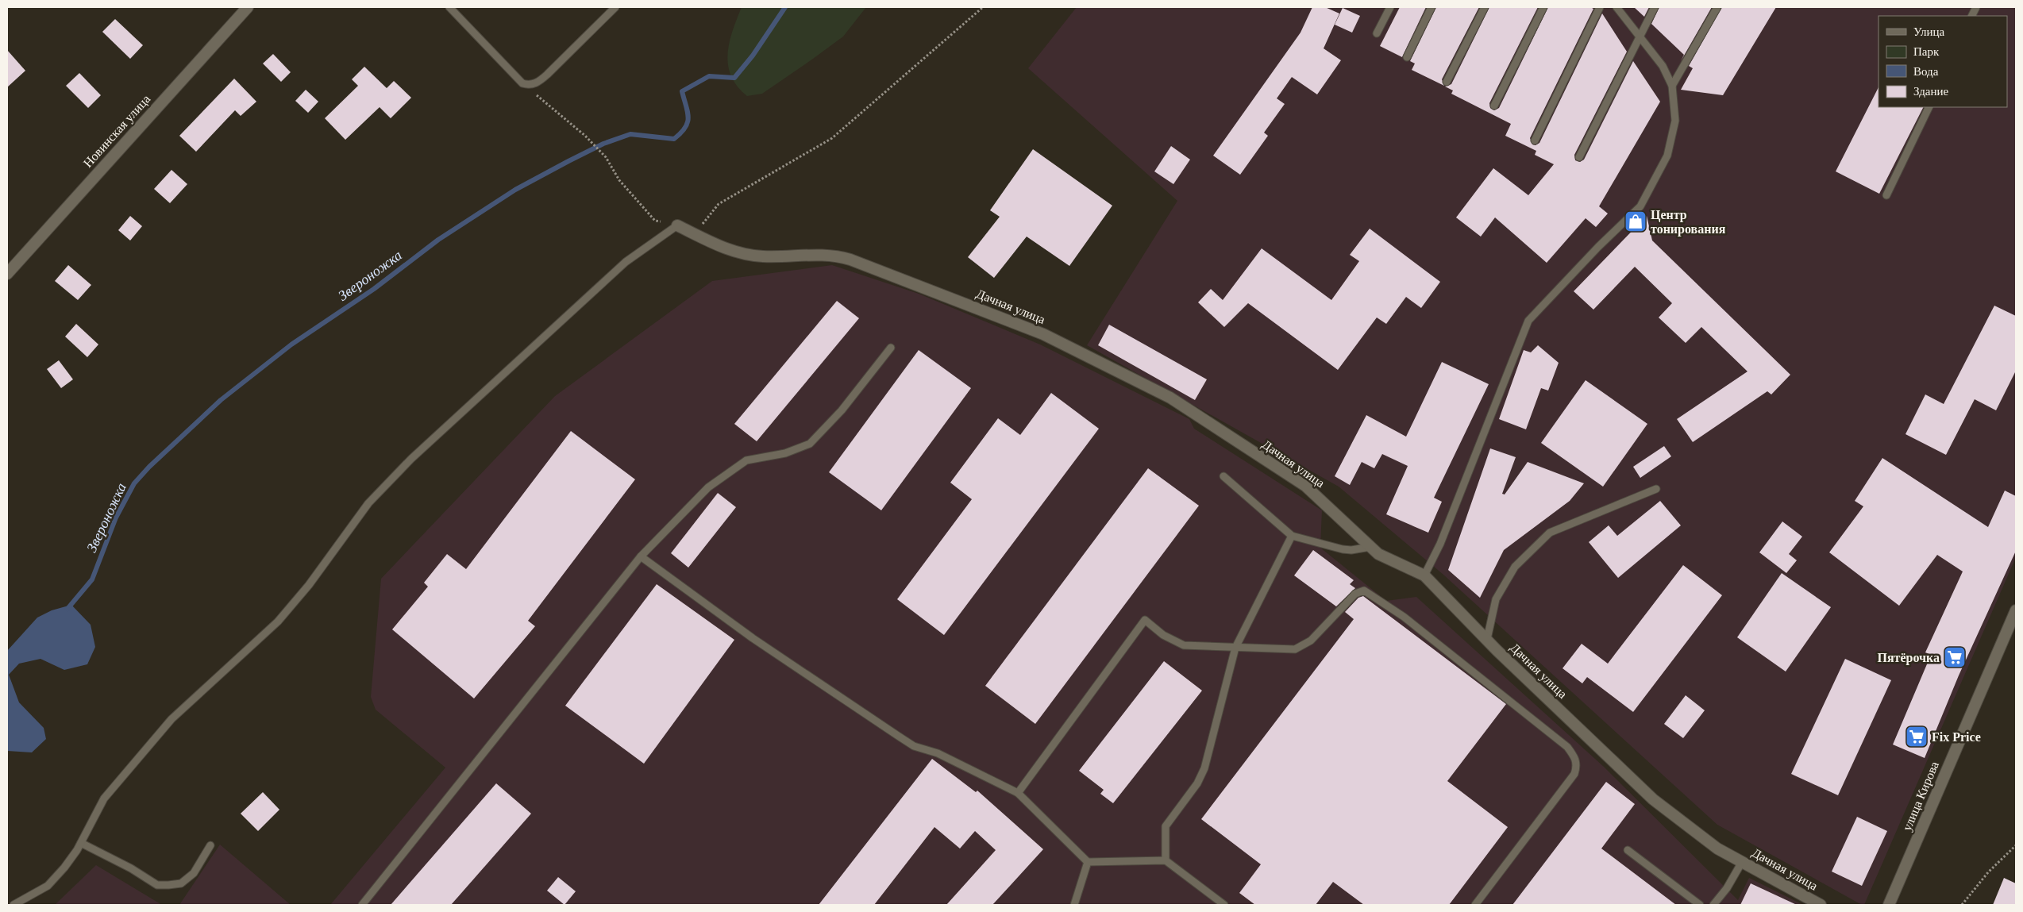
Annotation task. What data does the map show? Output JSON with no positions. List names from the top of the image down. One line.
{"streets":{"street":["Новинская улица","Дачная улица","улица Кирова"]},"water":["Звероножка"],"places":{"shop":["Центр тонирования"],"supermarket":["Пятёрочка","Fix Price"]},"legend":["Улица","Парк","Вода","Здание"]}
